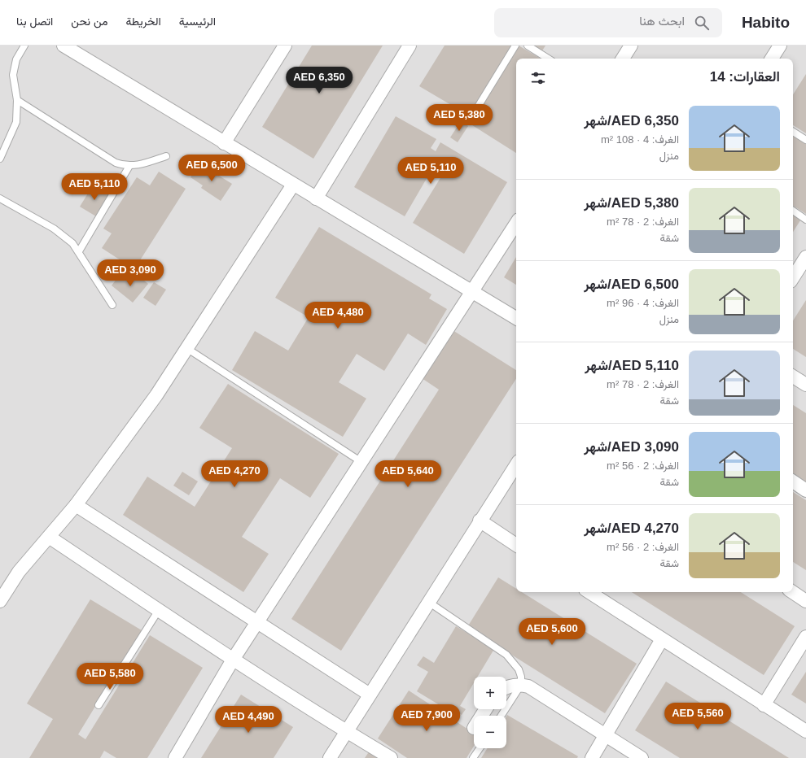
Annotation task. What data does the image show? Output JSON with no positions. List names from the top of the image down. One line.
{"page":{"header":"Habito","search":"ابحث هنا","nav":["الرئيسية","الخريطة","من نحن","اتصل بنا"],"heading":"العقارات: 14","price":["AED 6,350","AED 5,380","AED 6,500","AED 5,110","AED 5,110","AED 3,090","AED 4,480","AED 4,270","AED 5,640","AED 5,600","AED 5,580","AED 5,560","AED 7,900","AED 4,490"],"list":[{"name":"AED 6,350/شهر","note":"الغرف: 4 · 108 m² · منزل"},{"name":"AED 5,380/شهر","note":"الغرف: 2 · 78 m² · شقة"},{"name":"AED 6,500/شهر","note":"الغرف: 4 · 96 m² · منزل"},{"name":"AED 5,110/شهر","note":"الغرف: 2 · 78 m² · شقة"},{"name":"AED 3,090/شهر","note":"الغرف: 2 · 56 m² · شقة"},{"name":"AED 4,270/شهر","note":"الغرف: 2 · 56 m² · شقة"}],"map_buttons":["+","−"]}}
